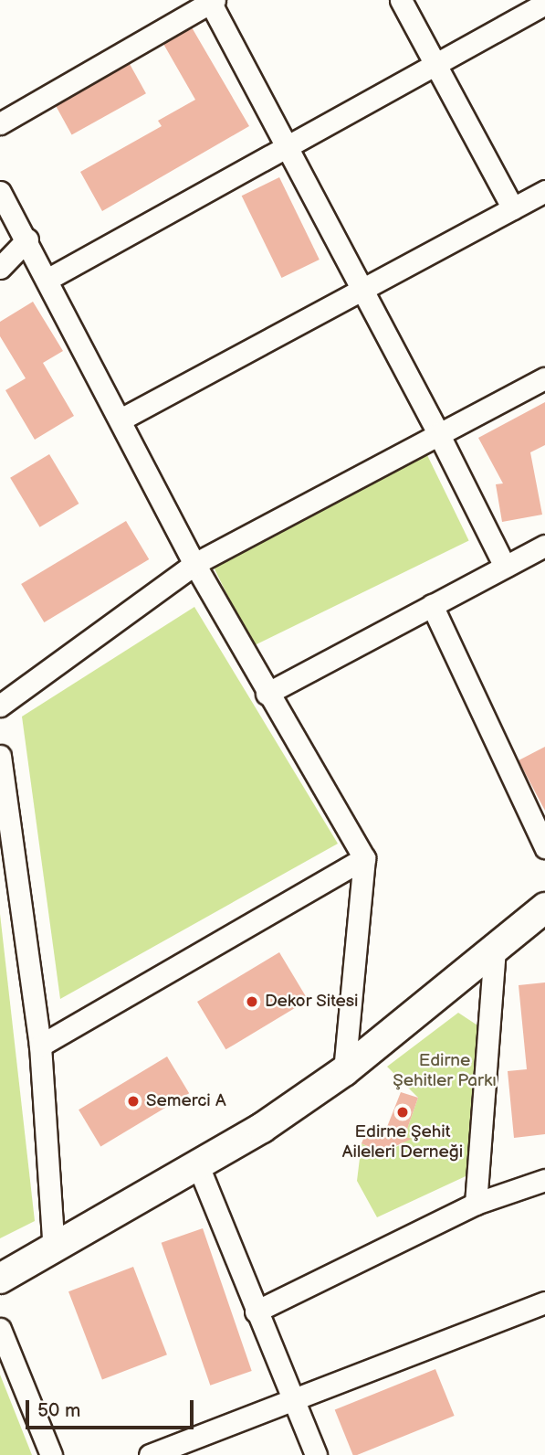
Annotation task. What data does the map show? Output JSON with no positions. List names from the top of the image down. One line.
{"parks":["Edirne Şehitler Parkı"],"places":["Dekor Sitesi","Semerci A","Edirne Şehit Aileleri Derneği"],"scale_bar":"50 m"}
